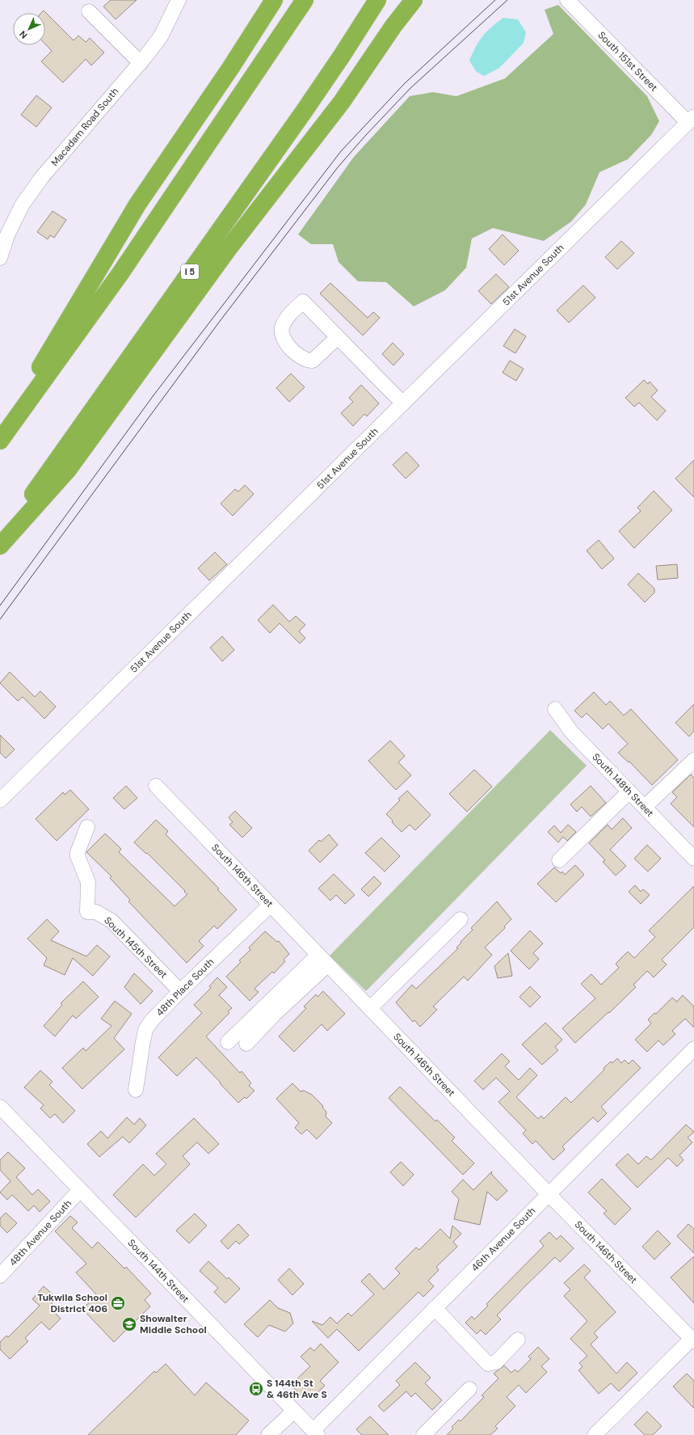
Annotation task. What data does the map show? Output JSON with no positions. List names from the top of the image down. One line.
{"streets":{"highway":["I 5"],"street":["South 151st Street","Macadam Road South","51st Avenue South","South 148th Street","South 146th Street","South 145th Street","48th Place South","48th Avenue South","46th Avenue South","South 144th Street"]},"crossings":[["South 151st Street","51st Avenue South"],["South 146th Street","48th Place South"],["South 146th Street","46th Avenue South"],["South 145th Street","48th Place South"],["48th Avenue South","South 144th Street"],["46th Avenue South","South 144th Street"]],"places":{"office":["Tukwila School District 406"],"school or university":["Showalter Middle School"],"bus stop":["S 144th St & 46th Ave S"]},"north":"bottom left"}
